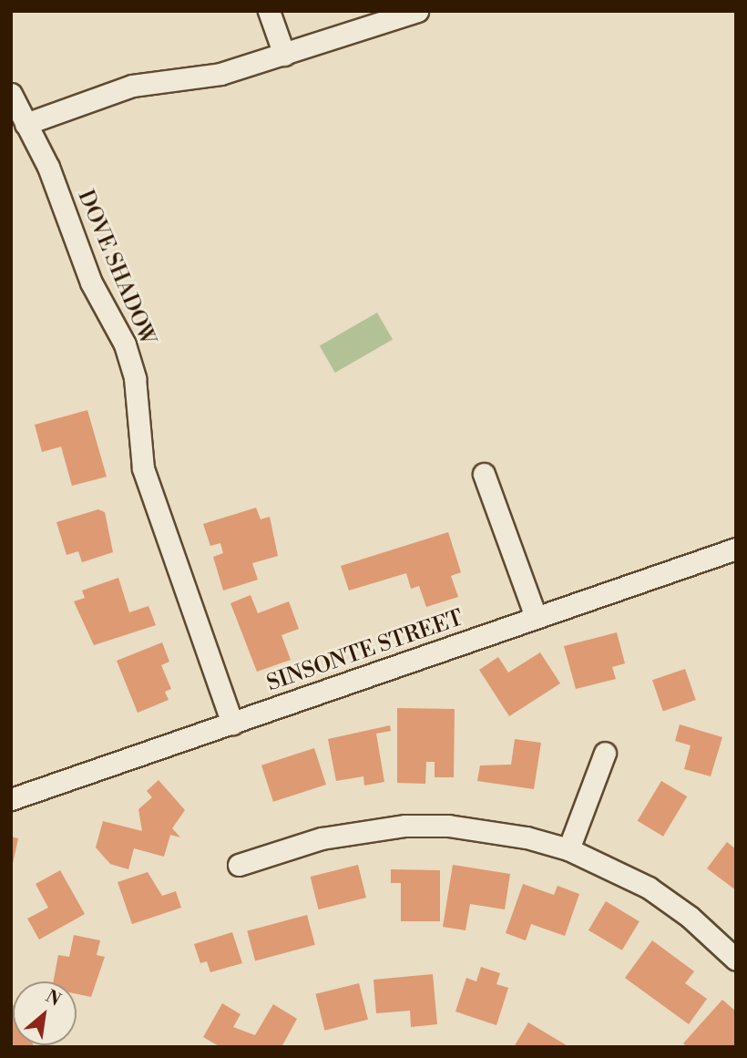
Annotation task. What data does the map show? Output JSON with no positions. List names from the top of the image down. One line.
{"streets":{"street":["DOVE SHADOW","SINSONTE STREET"]},"crossings":[["DOVE SHADOW","SINSONTE STREET"]],"north":"top right"}
